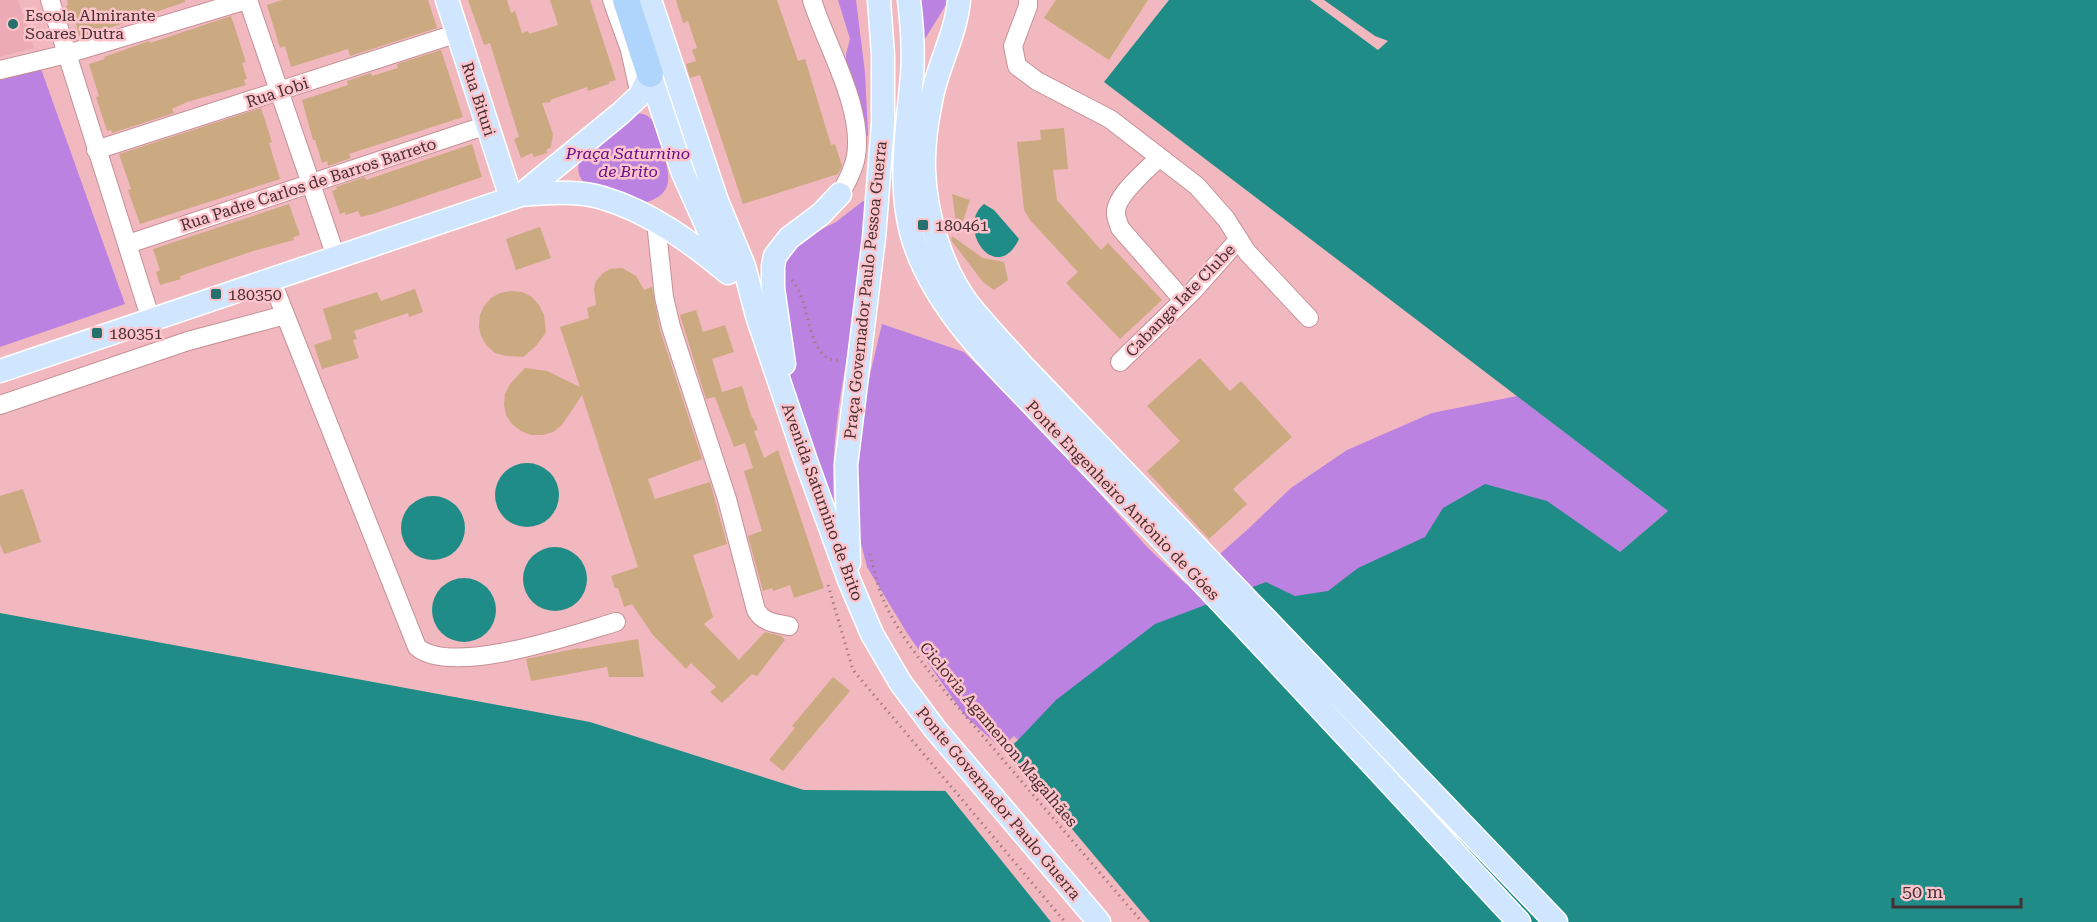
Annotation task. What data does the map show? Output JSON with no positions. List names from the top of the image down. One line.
{"streets":{"main road":["Rua Bituri","Praça Governador Paulo Pessoa Guerra","Ponte Engenheiro Antônio de Góes","Avenida Saturnino de Brito","Ponte Governador Paulo Guerra"],"street":["Rua Iobi","Rua Padre Carlos de Barros Barreto","Cabanga Iate Clube"],"path":["Ciclovia Agamenon Magalhães"]},"crossings":[["Rua Iobi","Rua Bituri"],["Rua Bituri","Rua Padre Carlos de Barros Barreto"],["Praça Governador Paulo Pessoa Guerra","Avenida Saturnino de Brito"],["Avenida Saturnino de Brito","Ponte Governador Paulo Guerra"]],"parks":["Praça Saturnino de Brito"],"places":{"other":["Escola Almirante Soares Dutra"],"transit":["180461","180350","180351"]},"scale_bar":"50 m"}
